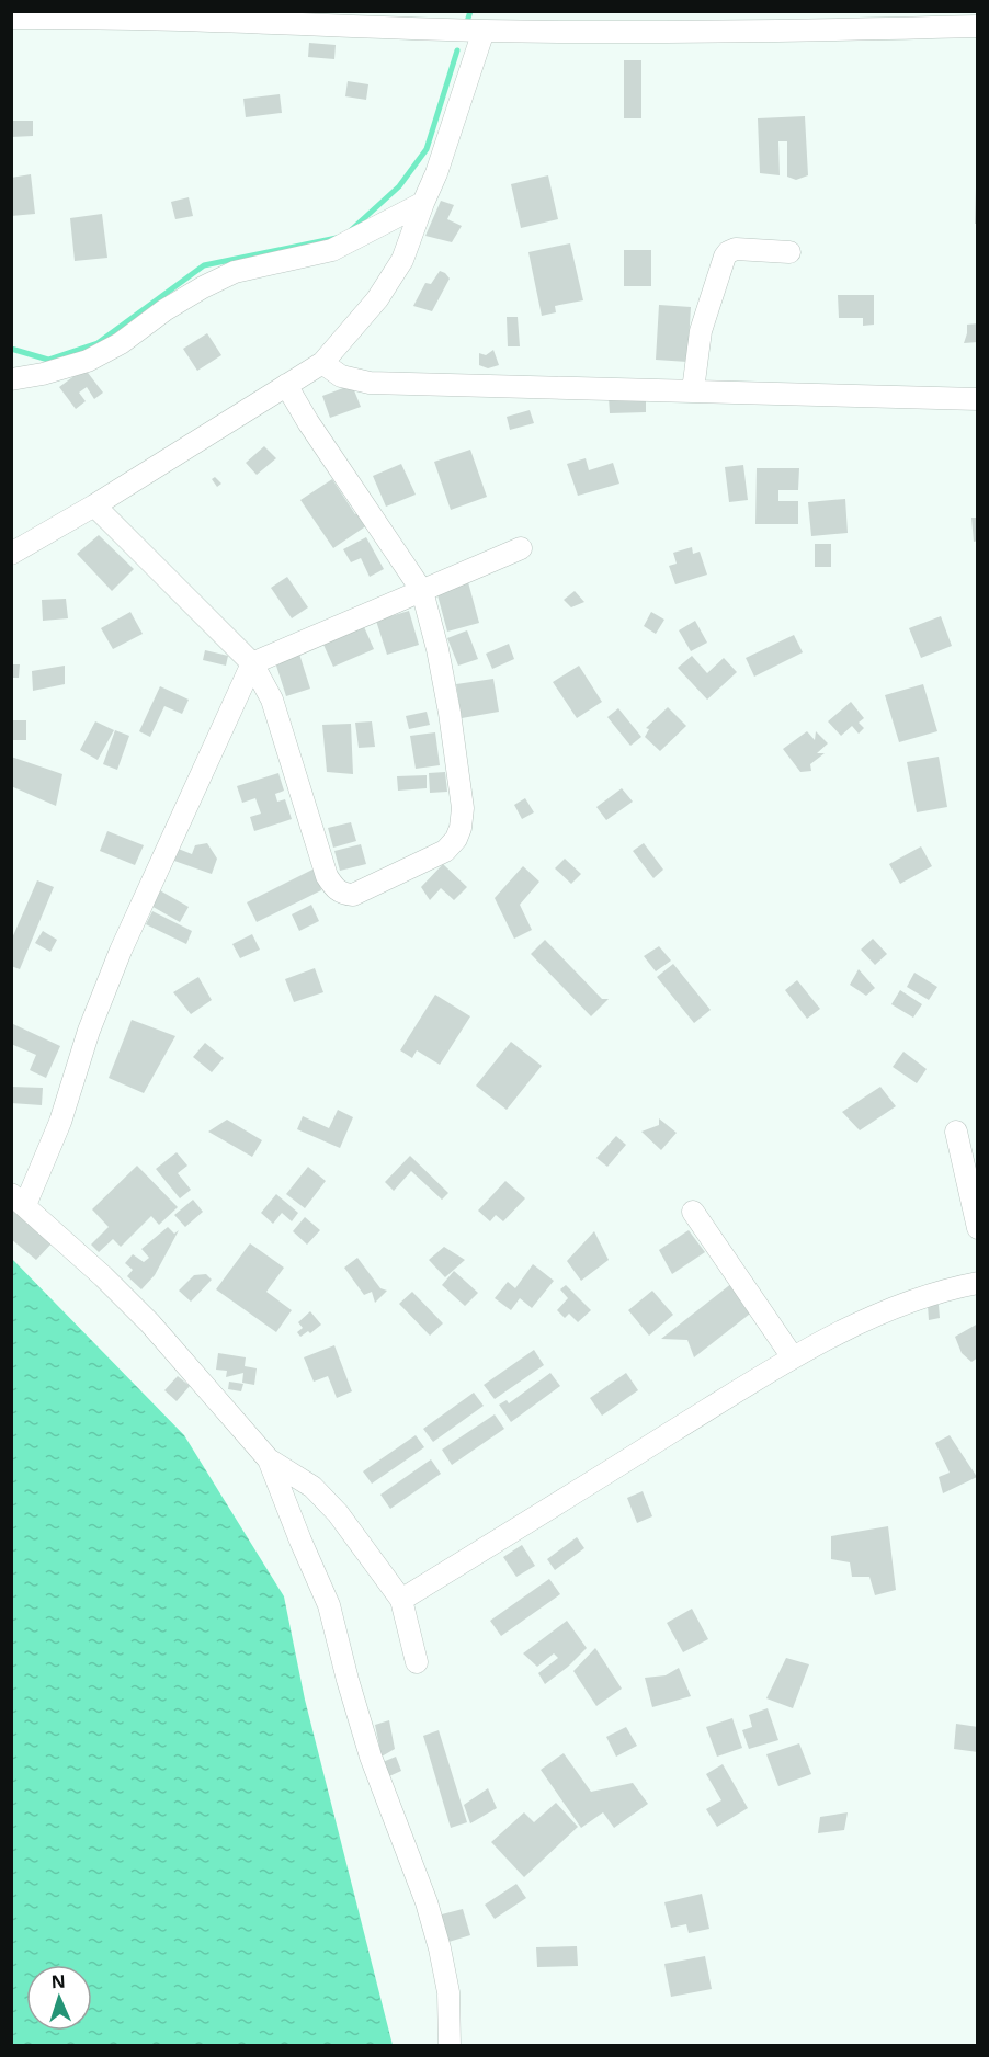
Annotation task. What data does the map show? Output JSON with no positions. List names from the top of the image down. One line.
{"north":"top"}
